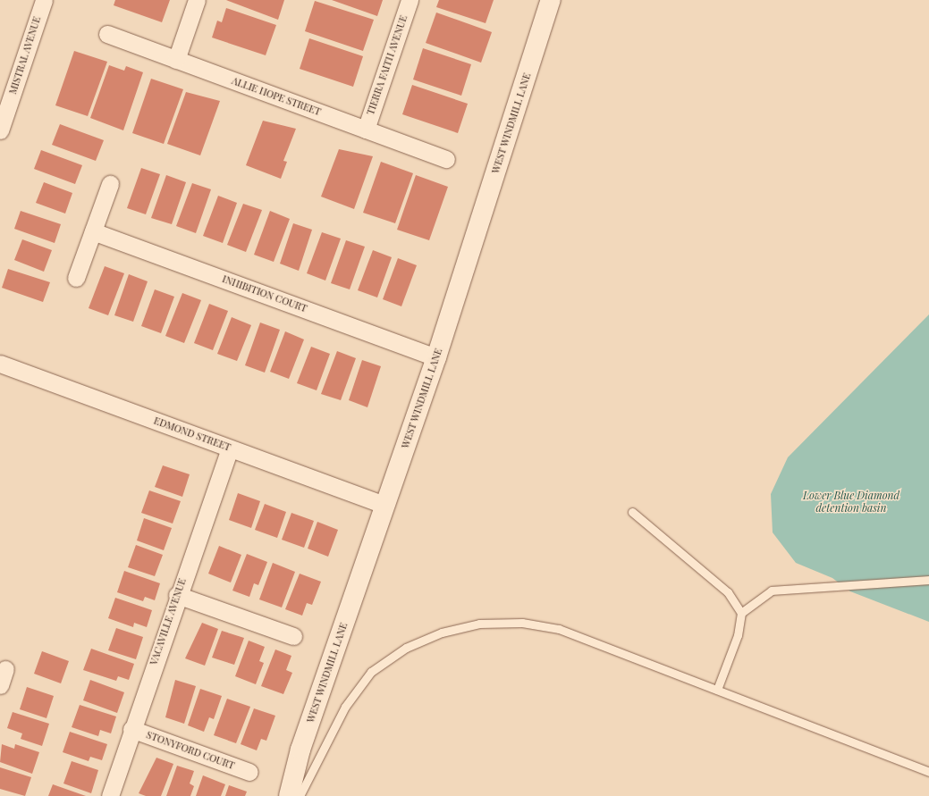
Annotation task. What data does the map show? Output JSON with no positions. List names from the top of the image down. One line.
{"streets":{"street":["MISTRAL AVENUE","TIERRA FAITH AVENUE","ALLIE HOPE STREET","WEST WINDMILL LANE","INHIBITION COURT","EDMOND STREET","VACAVILLE AVENUE","STONYFORD COURT"]},"crossings":[["TIERRA FAITH AVENUE","ALLIE HOPE STREET"],["WEST WINDMILL LANE","INHIBITION COURT"],["WEST WINDMILL LANE","EDMOND STREET"],["EDMOND STREET","VACAVILLE AVENUE"],["VACAVILLE AVENUE","STONYFORD COURT"]],"water":["Lower Blue Diamond detention basin"]}
